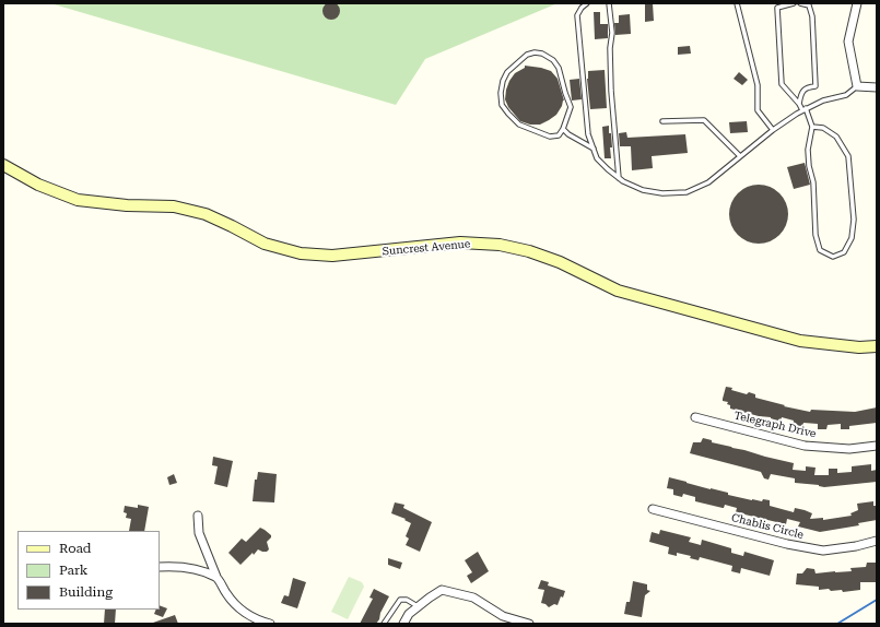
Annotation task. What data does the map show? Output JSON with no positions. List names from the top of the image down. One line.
{"streets":{"street":["Suncrest Avenue","Telegraph Drive","Chablis Circle"]},"legend":["Road","Park","Building"]}
